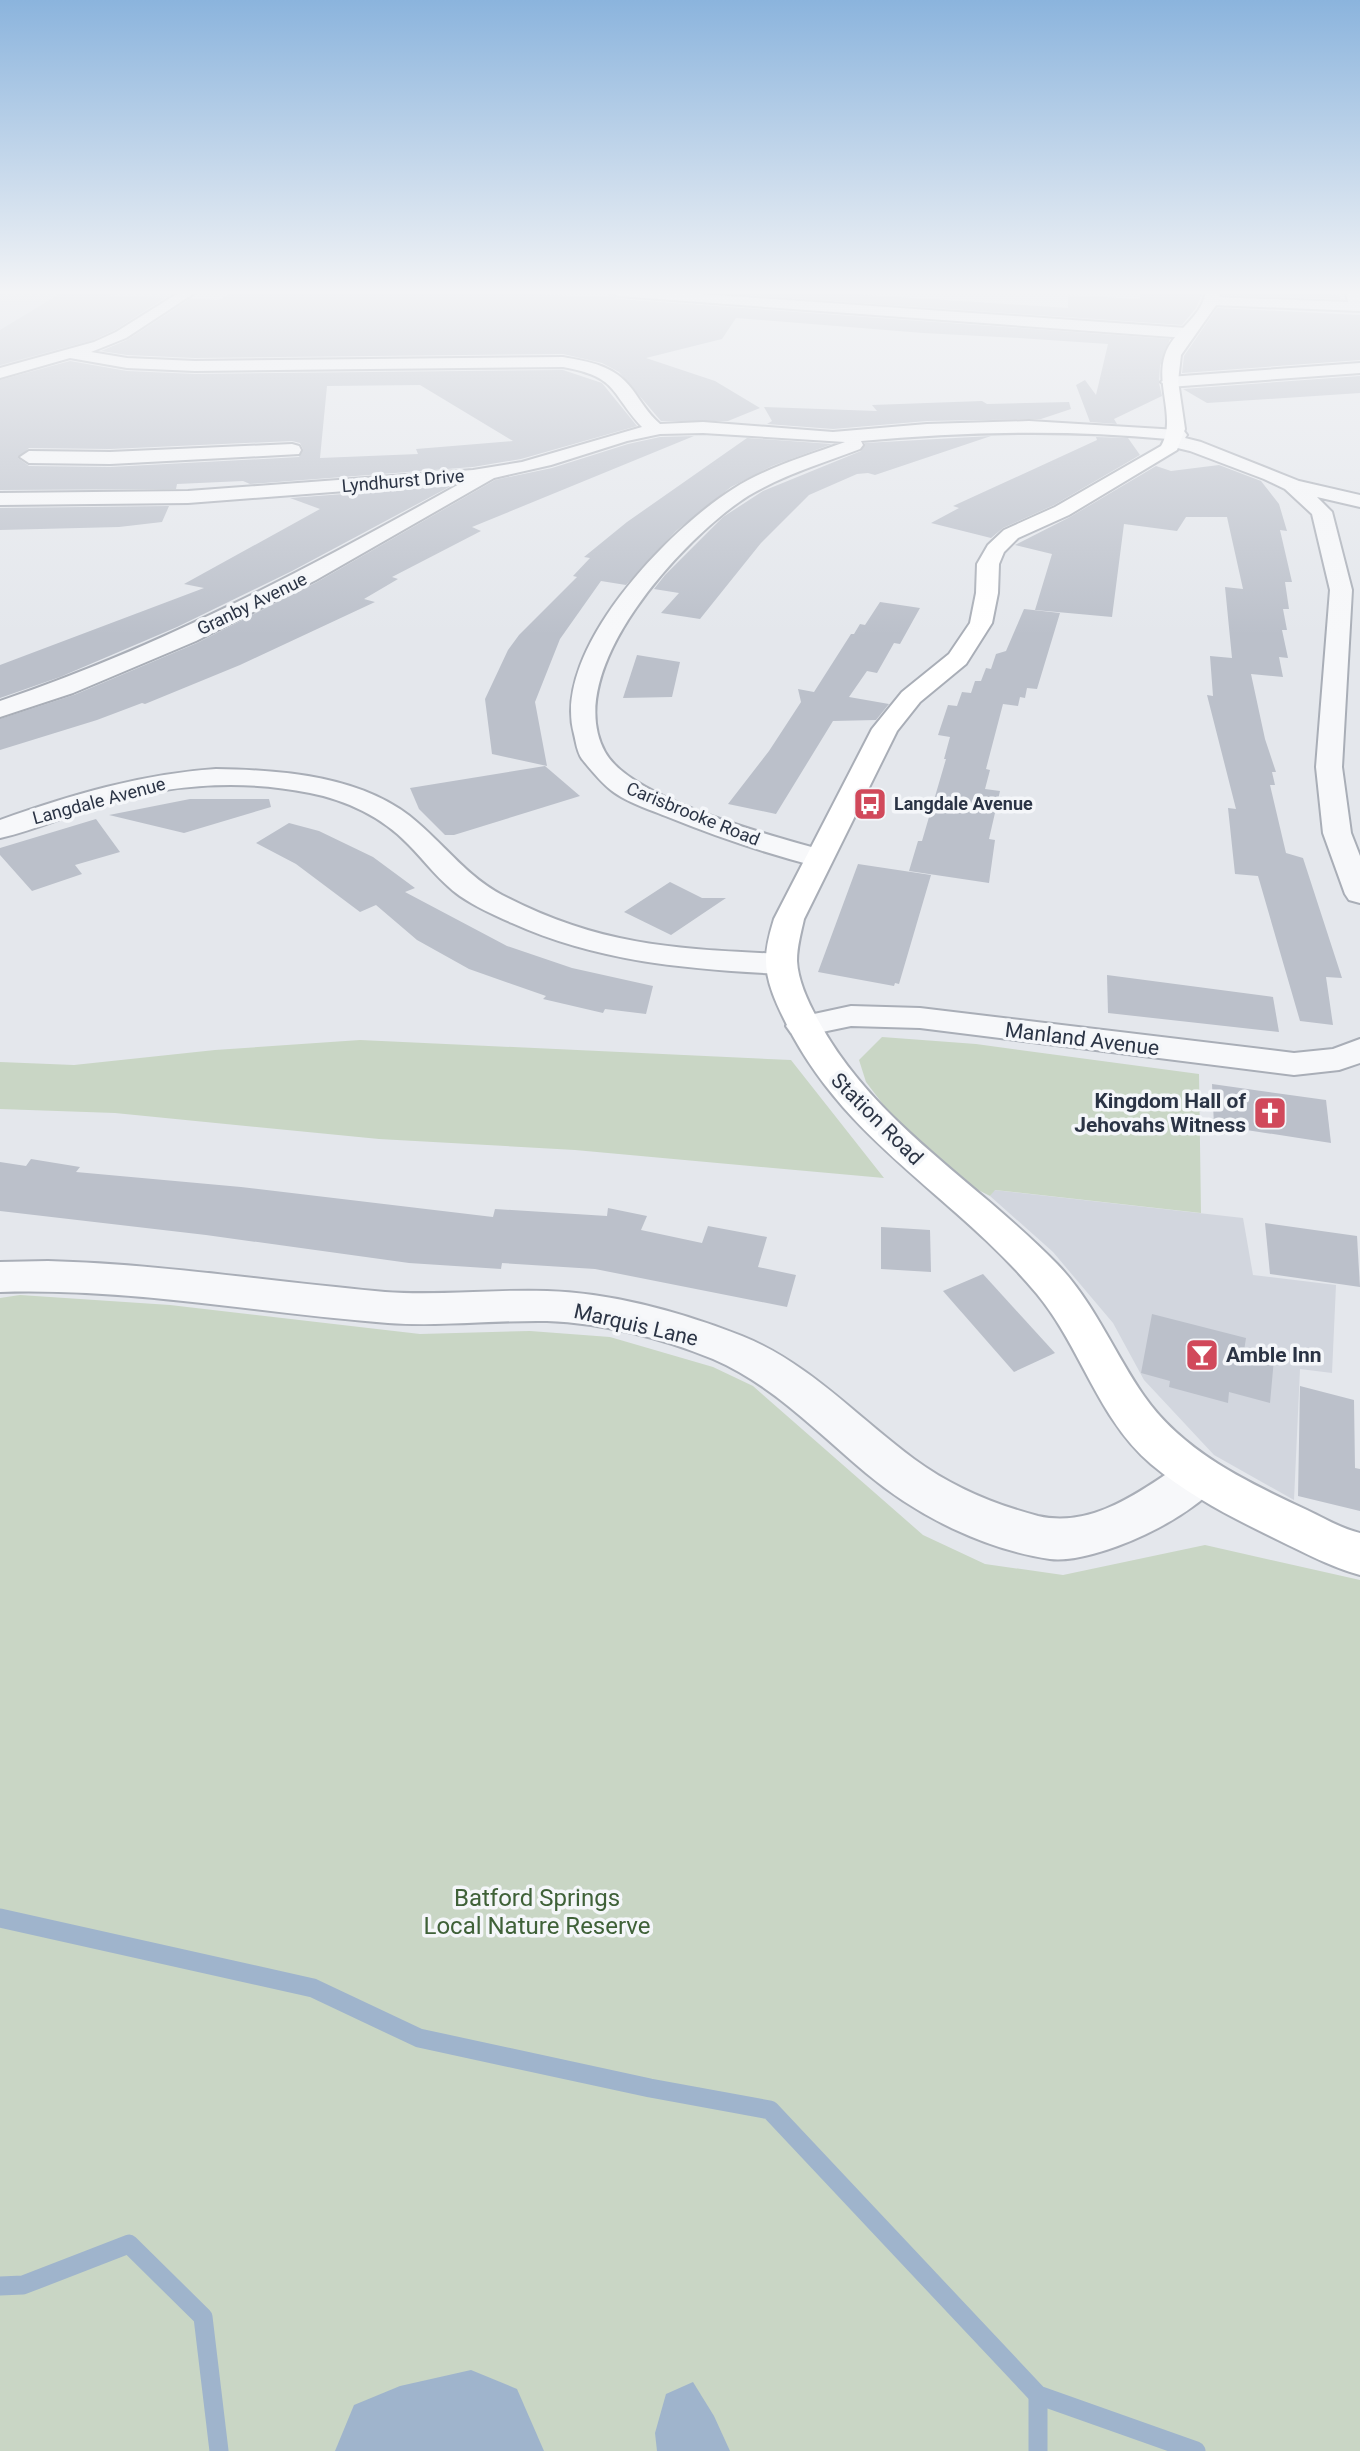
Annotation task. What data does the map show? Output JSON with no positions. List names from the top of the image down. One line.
{"streets":{"main road":["Station Road"],"street":["Lyndhurst Drive","Granby Avenue","Langdale Avenue","Carisbrooke Road","Manland Avenue","Marquis Lane"]},"crossings":[["Lyndhurst Drive","Granby Avenue"],["Lyndhurst Drive","Carisbrooke Road"],["Lyndhurst Drive","Station Road"],["Langdale Avenue","Station Road"],["Carisbrooke Road","Station Road"],["Manland Avenue","Station Road"],["Station Road","Marquis Lane"]],"parks":["Batford Springs Local Nature Reserve"],"places":{"bus stop":["Langdale Avenue"],"church":["Kingdom Hall of Jehovahs Witness"],"bar":["Amble Inn"]}}
